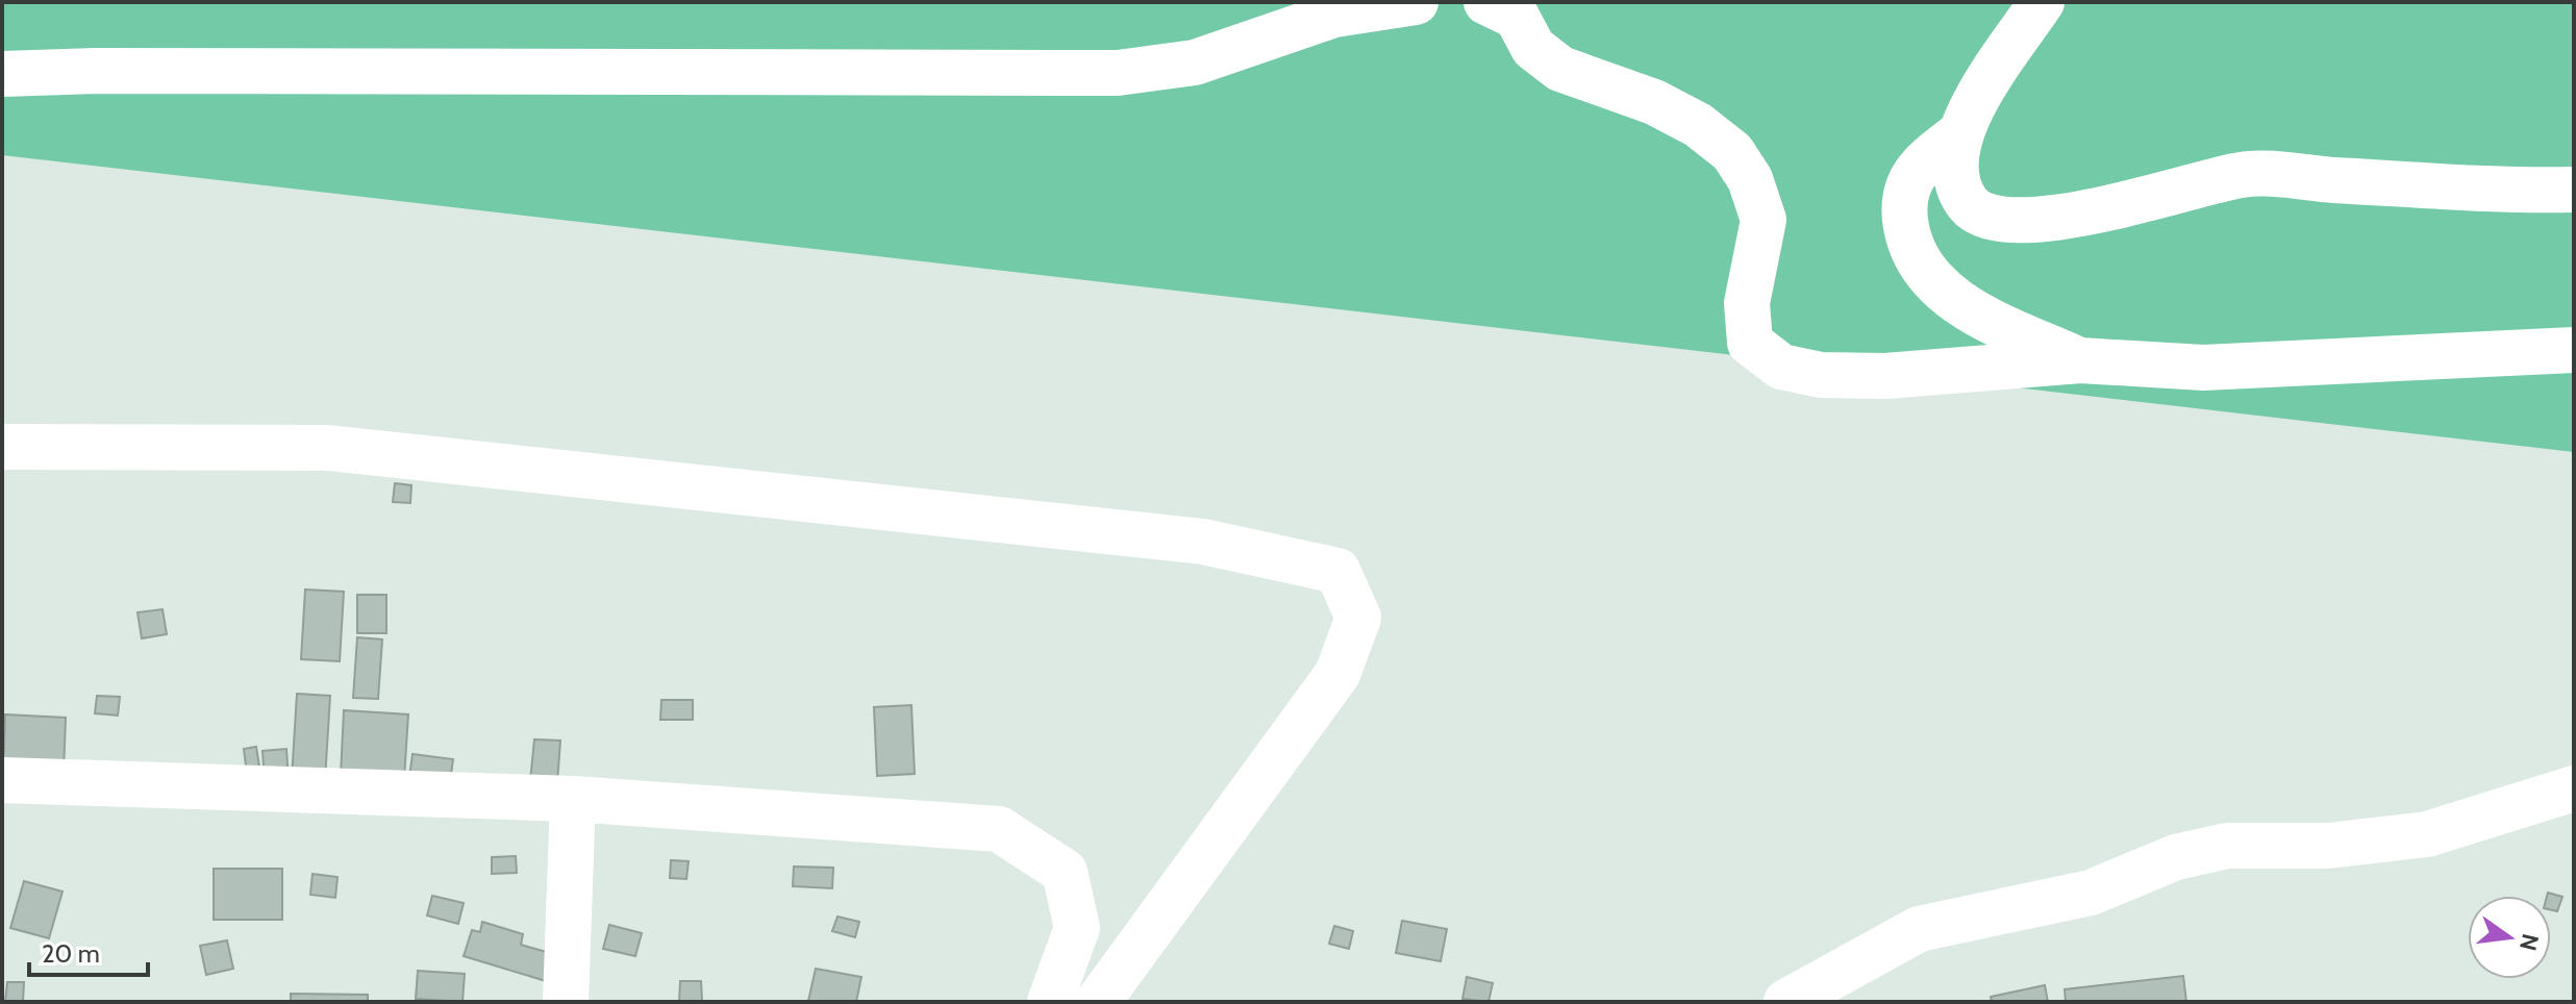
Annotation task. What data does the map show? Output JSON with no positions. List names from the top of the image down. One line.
{"scale_bar":"20 m","north":"right"}
